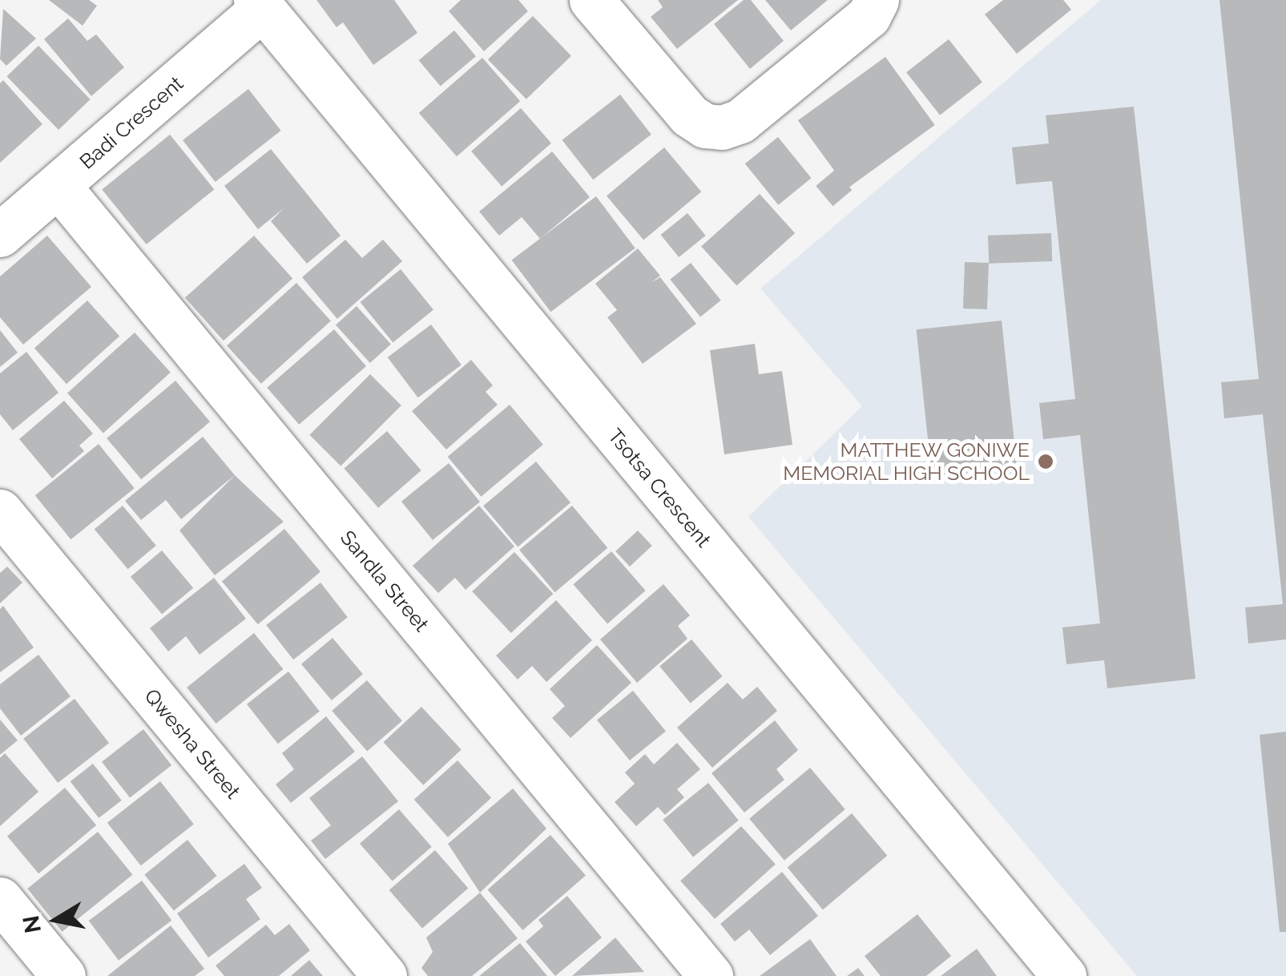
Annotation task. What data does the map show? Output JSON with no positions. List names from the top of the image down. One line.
{"streets":{"street":["Badi Crescent","Tsotsa Crescent","Sandla Street","Qwesha Street"]},"crossings":[["Badi Crescent","Tsotsa Crescent"],["Badi Crescent","Sandla Street"]],"places":["MATTHEW GONIWE MEMORIAL HIGH SCHOOL"],"north":"left"}
